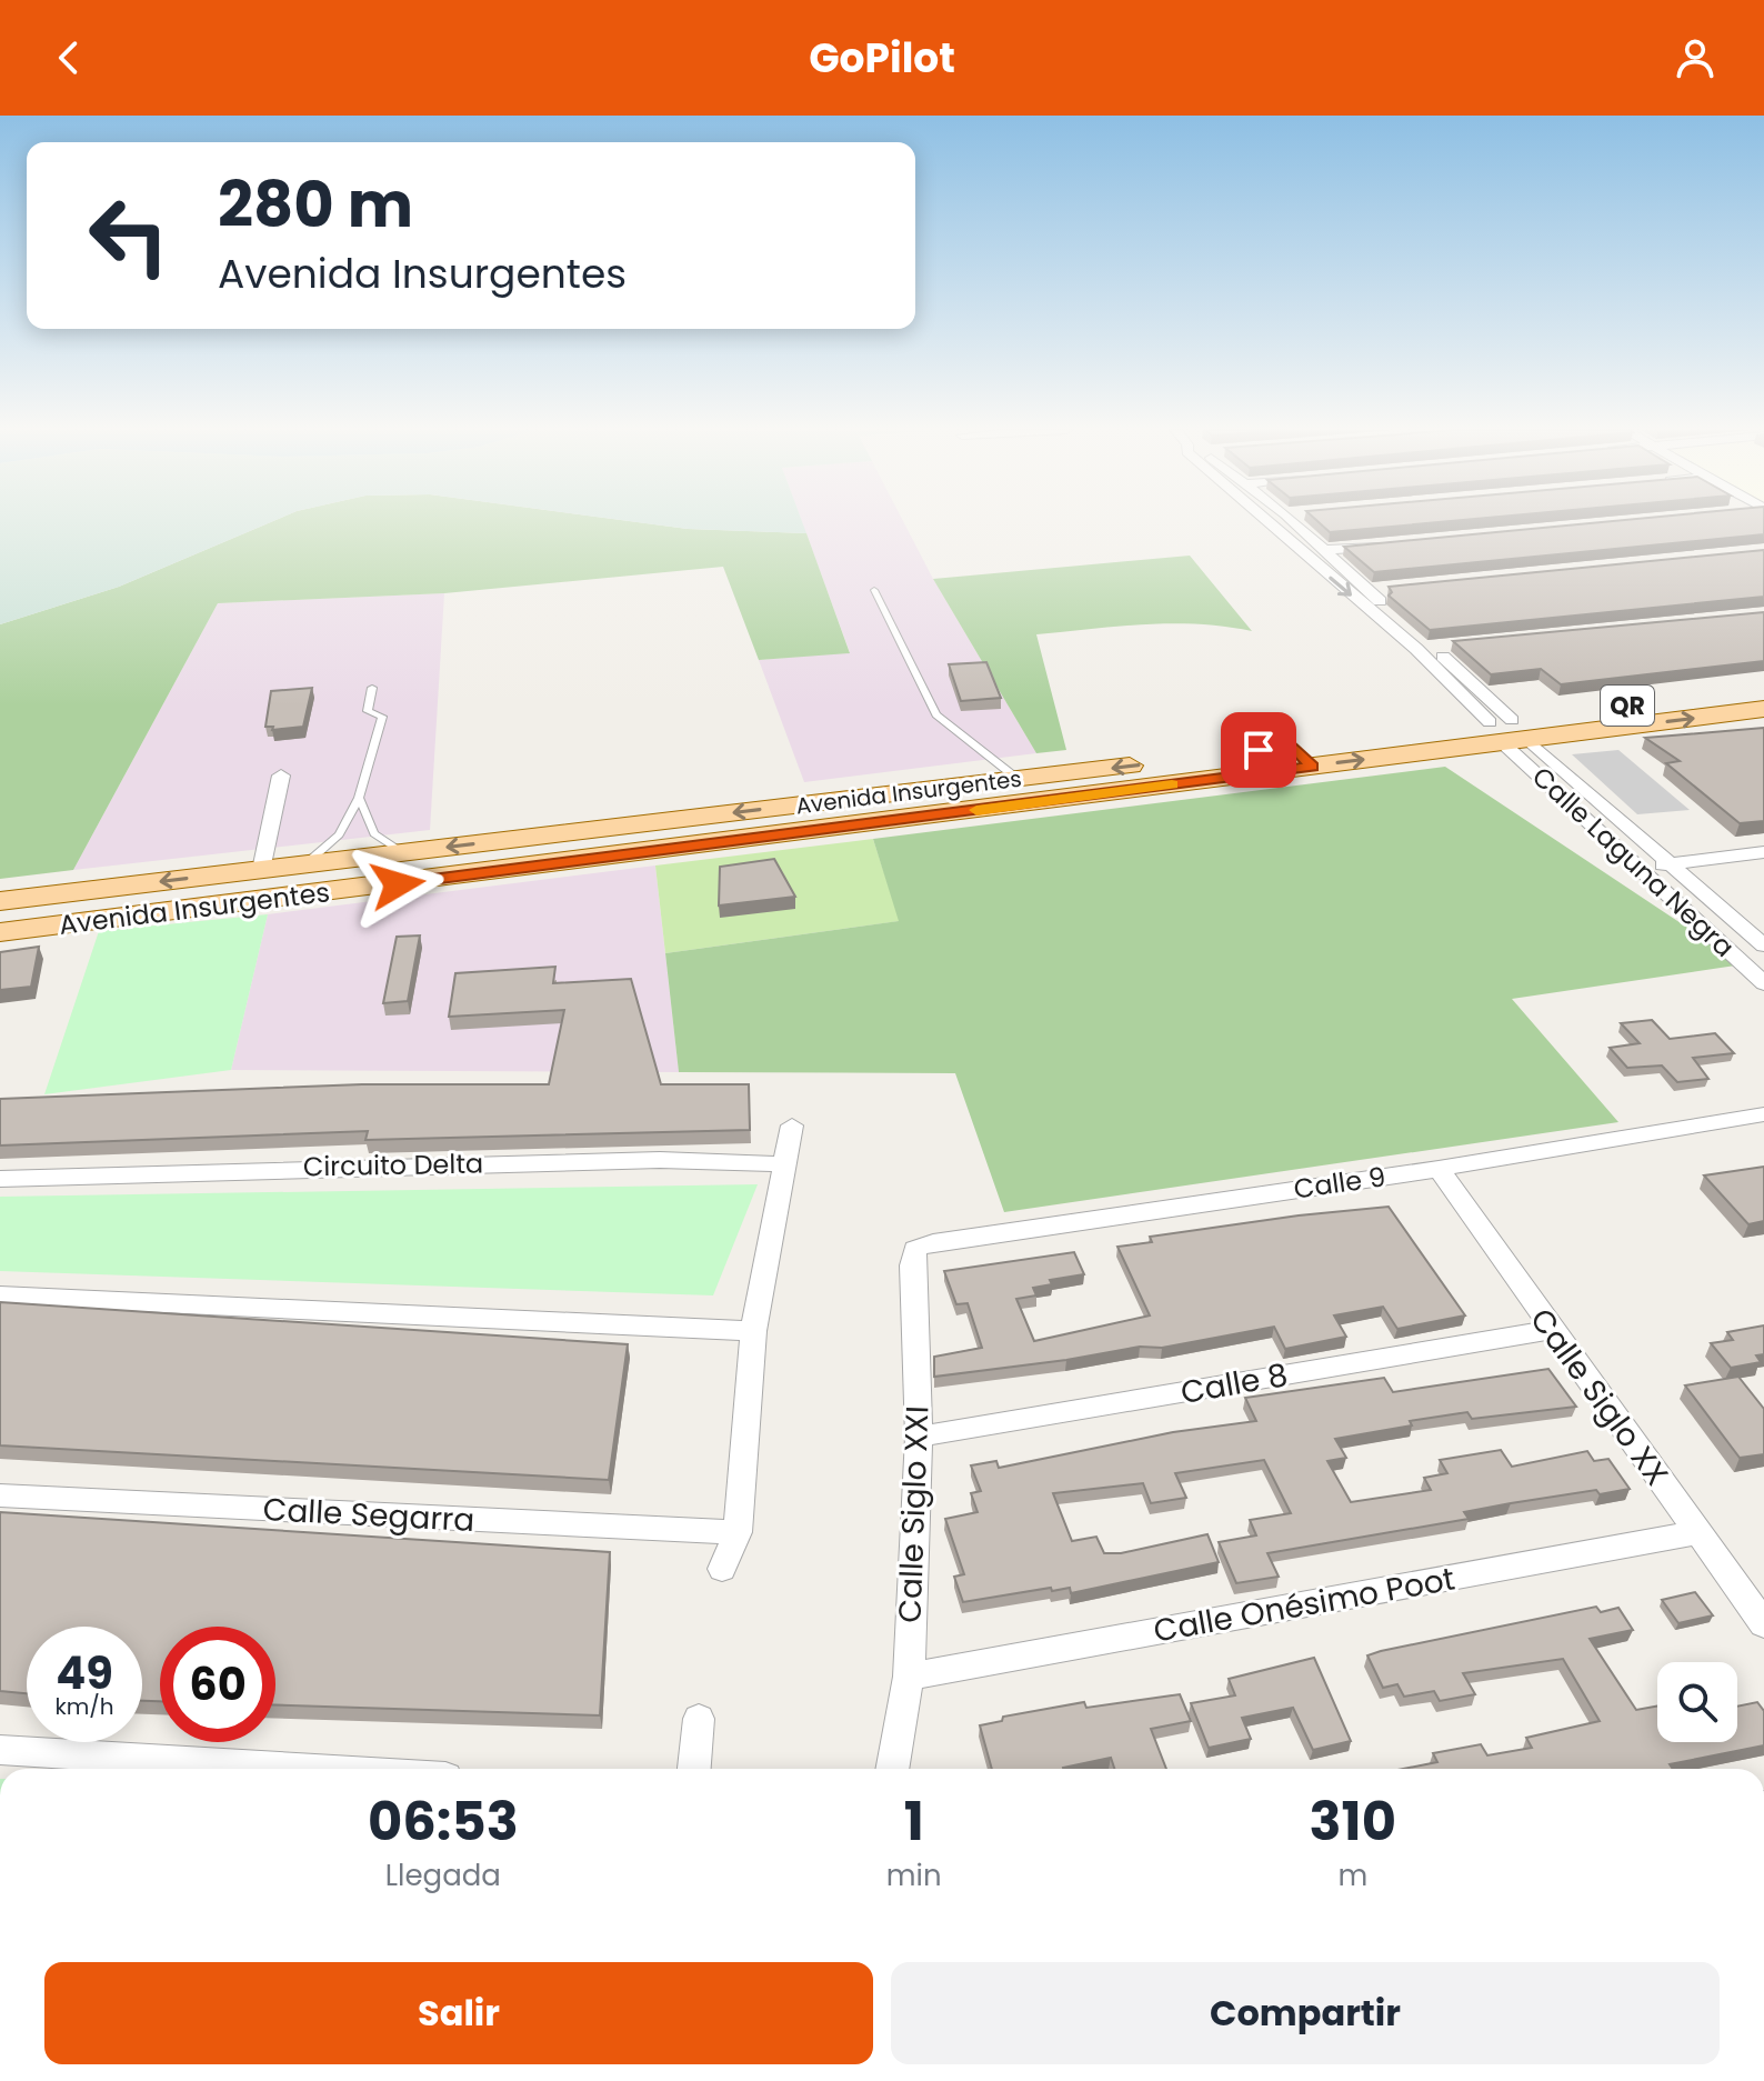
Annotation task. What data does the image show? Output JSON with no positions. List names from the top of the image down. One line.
{"streets":{"main road":["QR","Avenida Insurgentes"],"street":["Calle Laguna Negra","Circuito Delta","Calle 9","Calle 8","Calle Siglo XX","Calle Segarra","Calle Siglo XXI","Calle Onésimo Poot"]},"crossings":[["Avenida Insurgentes","Calle Laguna Negra"],["Calle 9","Calle Siglo XX"],["Calle 9","Calle Siglo XXI"],["Calle 8","Calle Siglo XX"],["Calle 8","Calle Siglo XXI"],["Calle Siglo XX","Calle Onésimo Poot"],["Calle Siglo XXI","Calle Onésimo Poot"]],"page":{"header":"GoPilot","turn":["280 m","Avenida Insurgentes"],"speed":"49 km/h","limit":"60","eta":["06:53","Llegada","1","min","310","m"],"buttons":["Salir","Compartir"]}}
